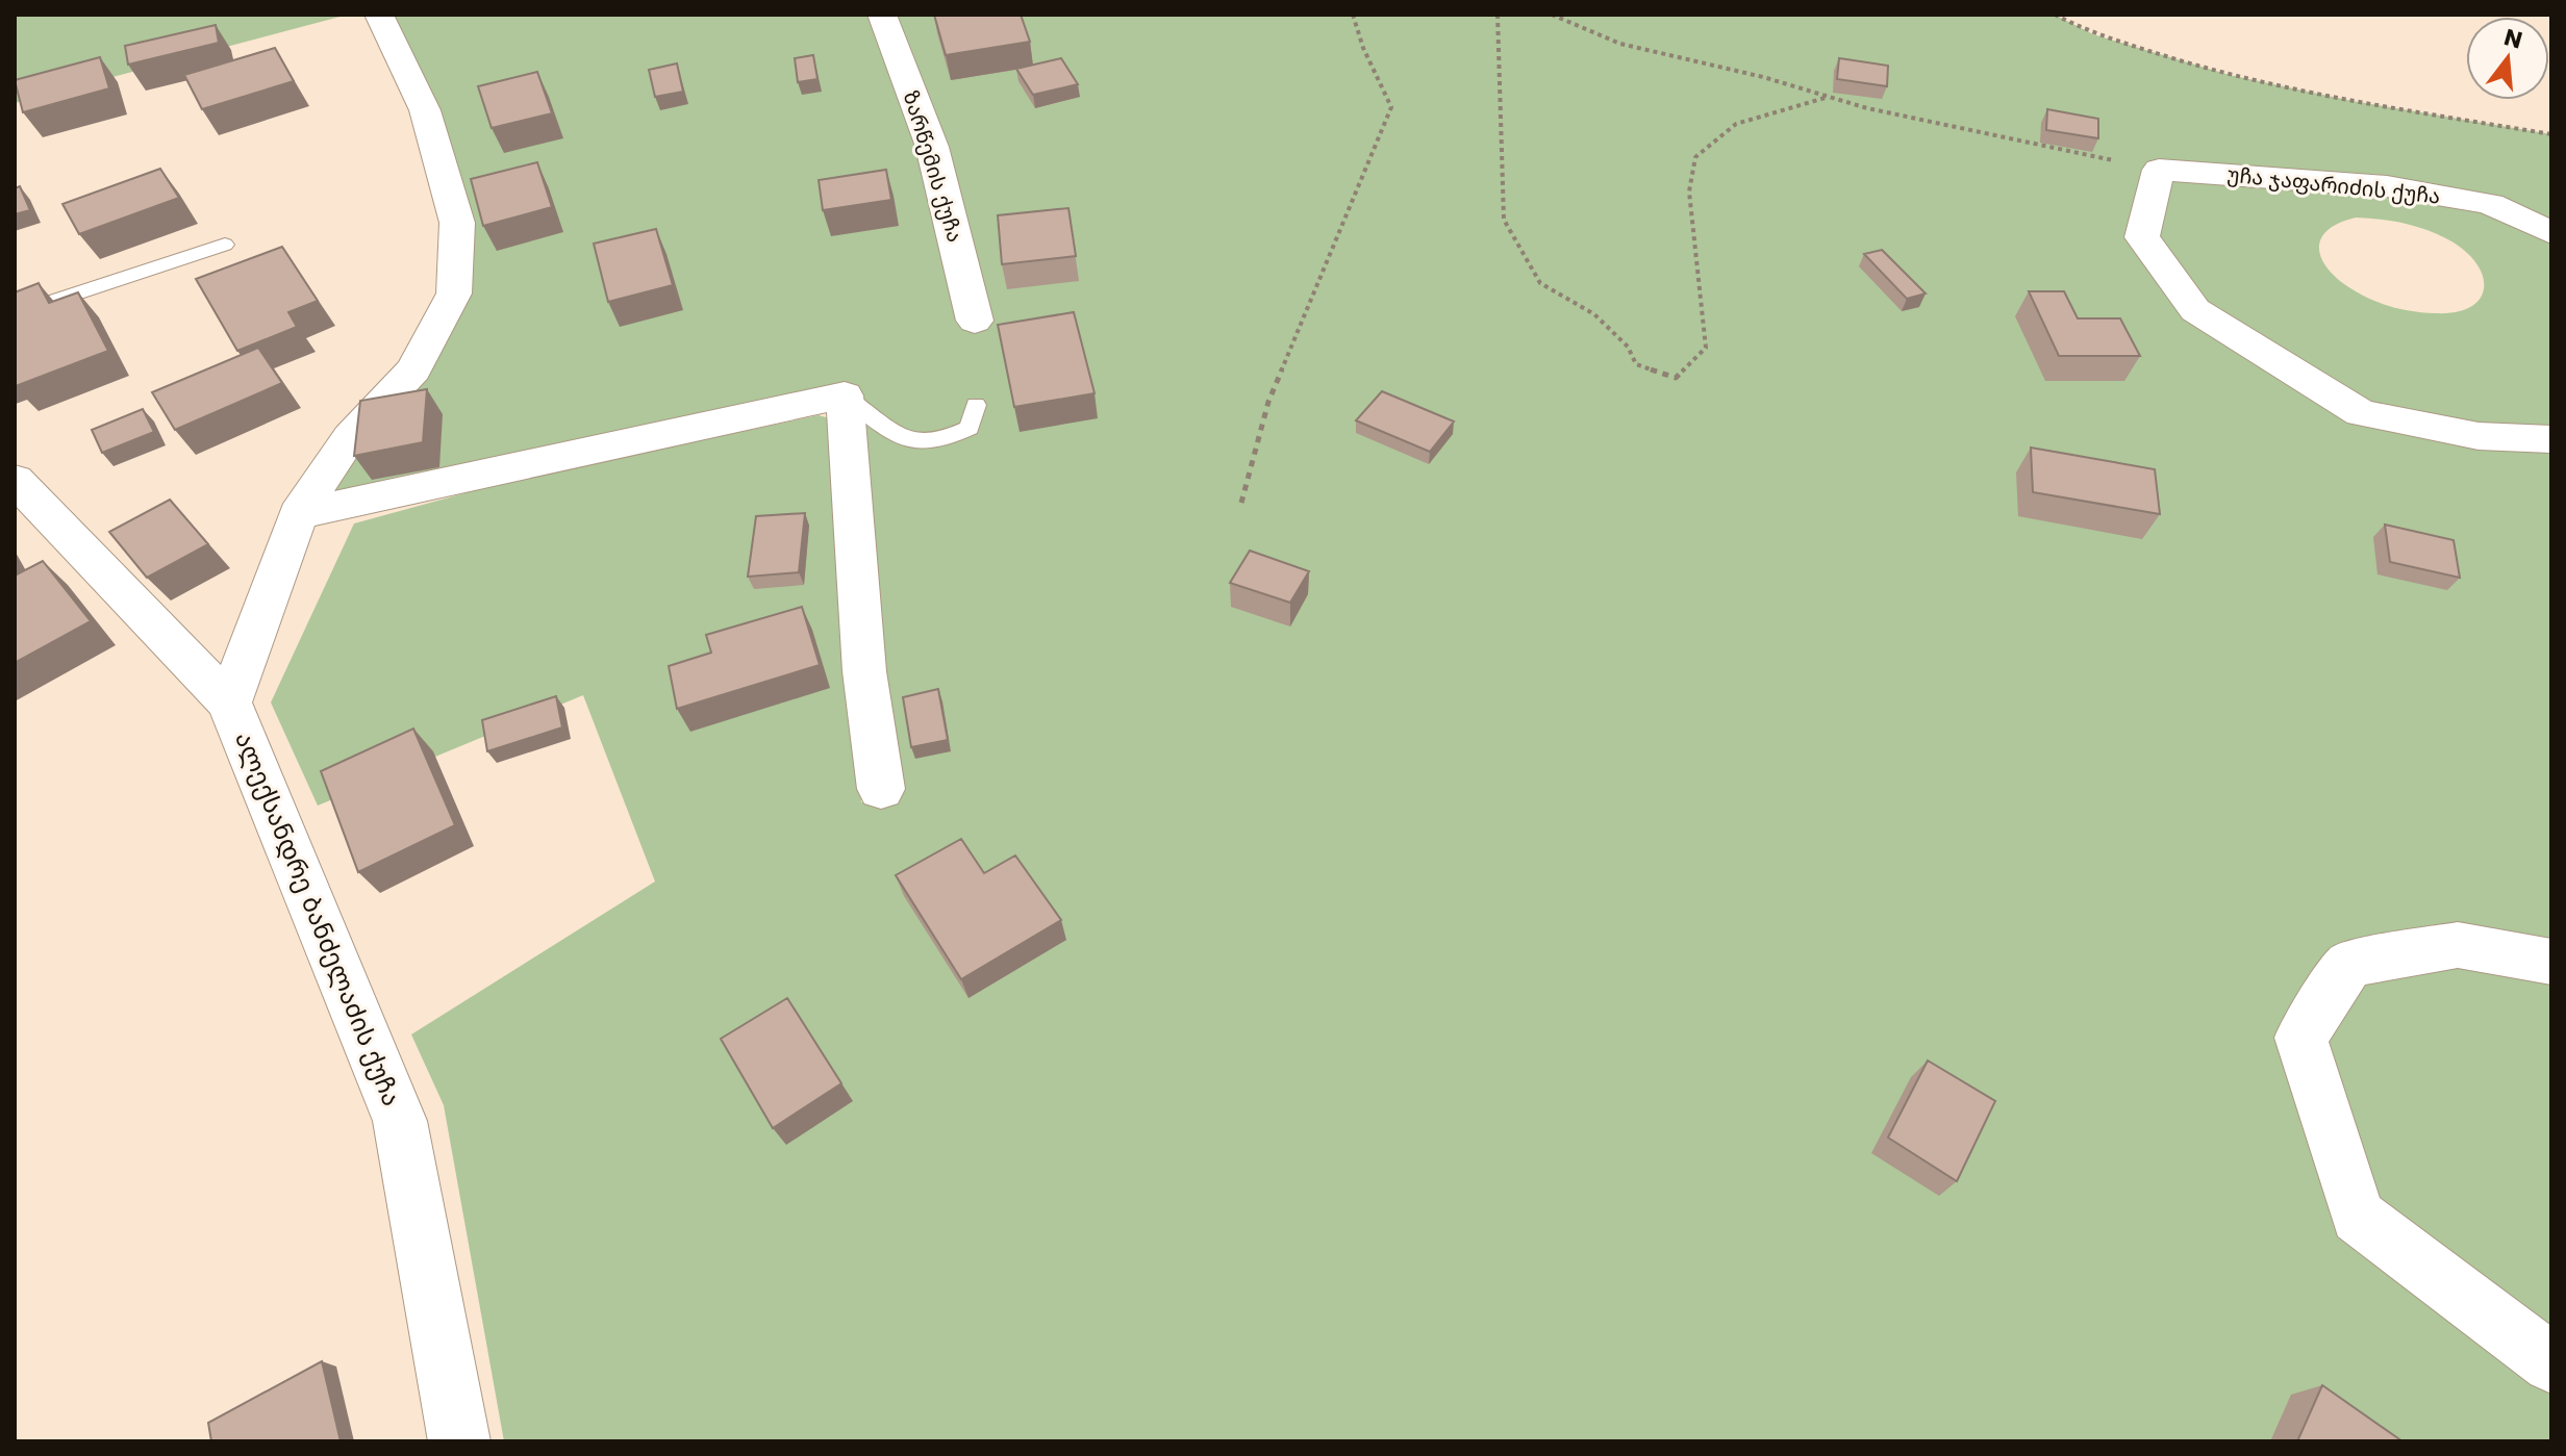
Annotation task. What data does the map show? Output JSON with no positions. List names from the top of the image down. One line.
{"streets":{"street":["ზარწემის ქუჩა","უჩა ჯაფარიძის ქუჩა","ალექსანდრე ბანძელაძის ქუჩა"]},"north":"top"}
